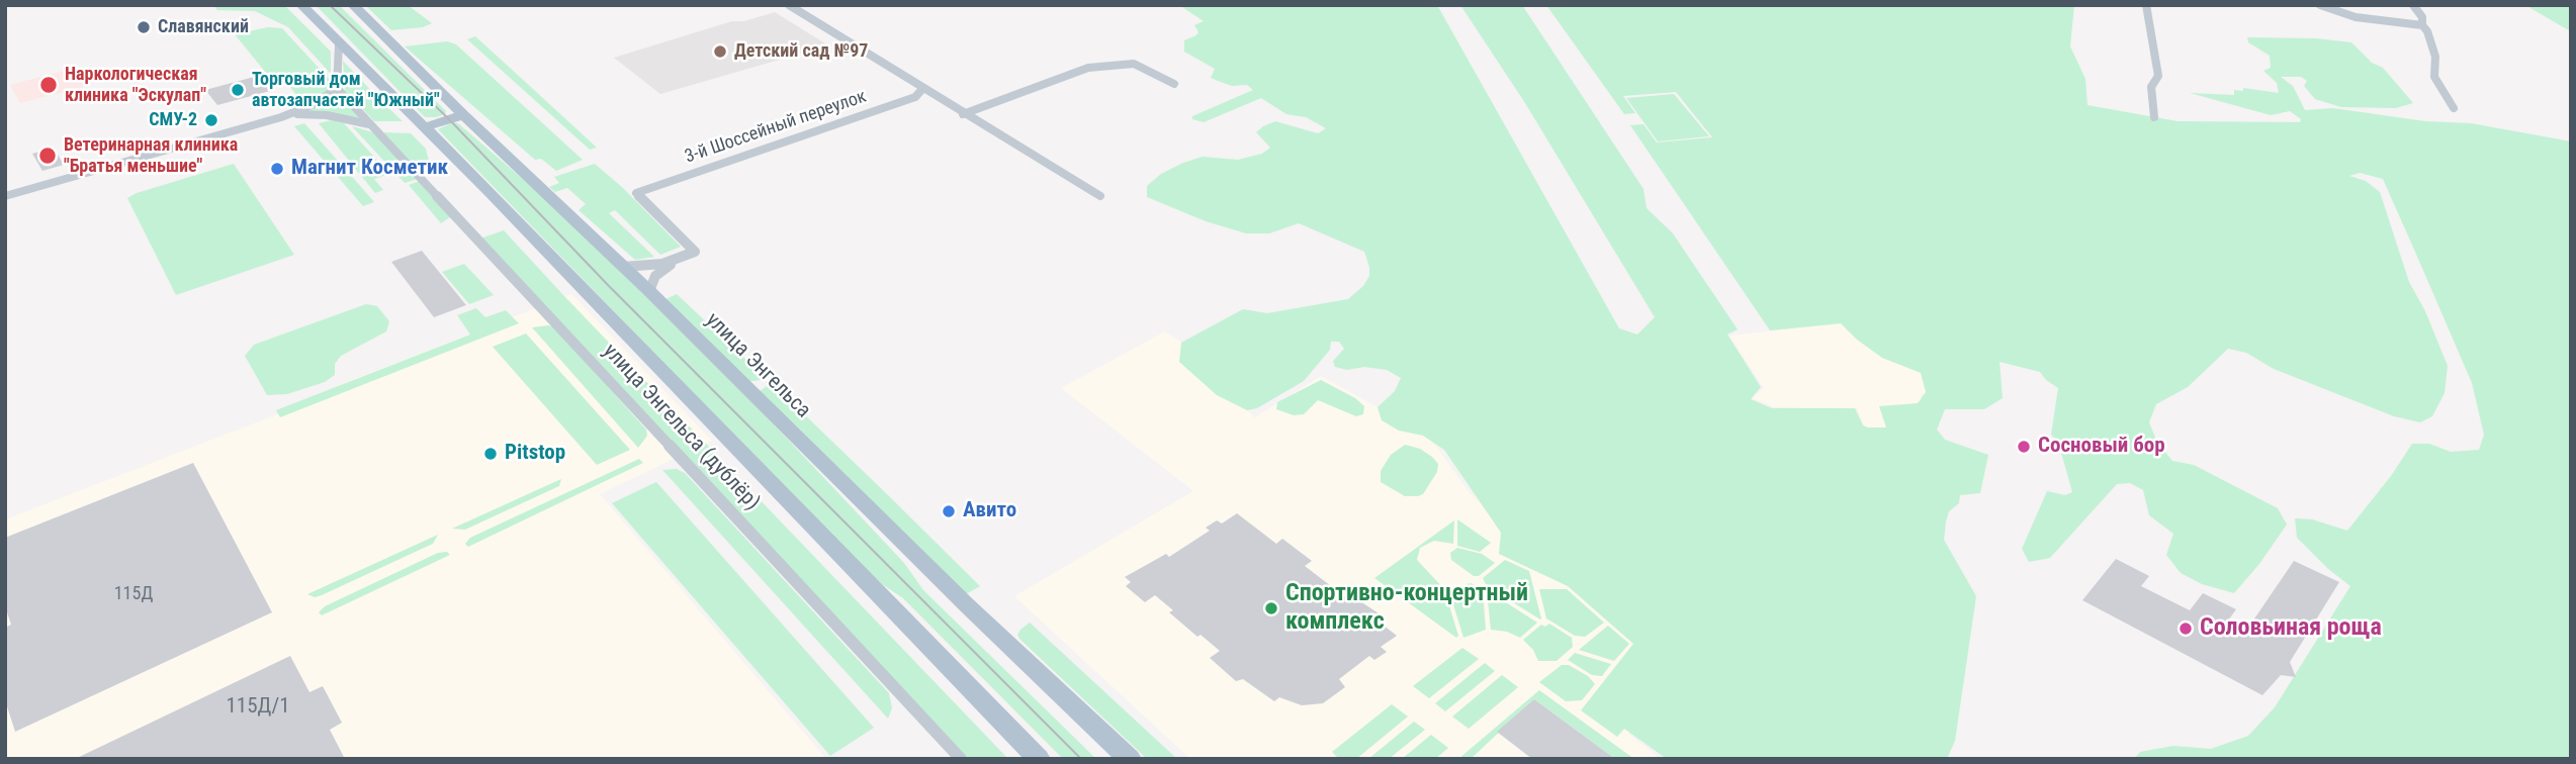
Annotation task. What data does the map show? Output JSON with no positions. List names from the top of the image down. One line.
{"streets":{"main road":["улица Энгельса"],"street":["3-й Шоссейный переулок","улица Энгельса (дублёр)"]},"places":["Славянский","Детский сад №97","Наркологическая клиника \"Эскулап\"","Торговый дом автозапчастей \"Южный\"","СМУ-2","Ветеринарная клиника \"Братья меньшие\"","Магнит Косметик","Сосновый бор","Pitstop","Авито","Спортивно-концертный комплекс","Соловьиная роща"],"house_numbers":["115Д","115Д/1"]}
